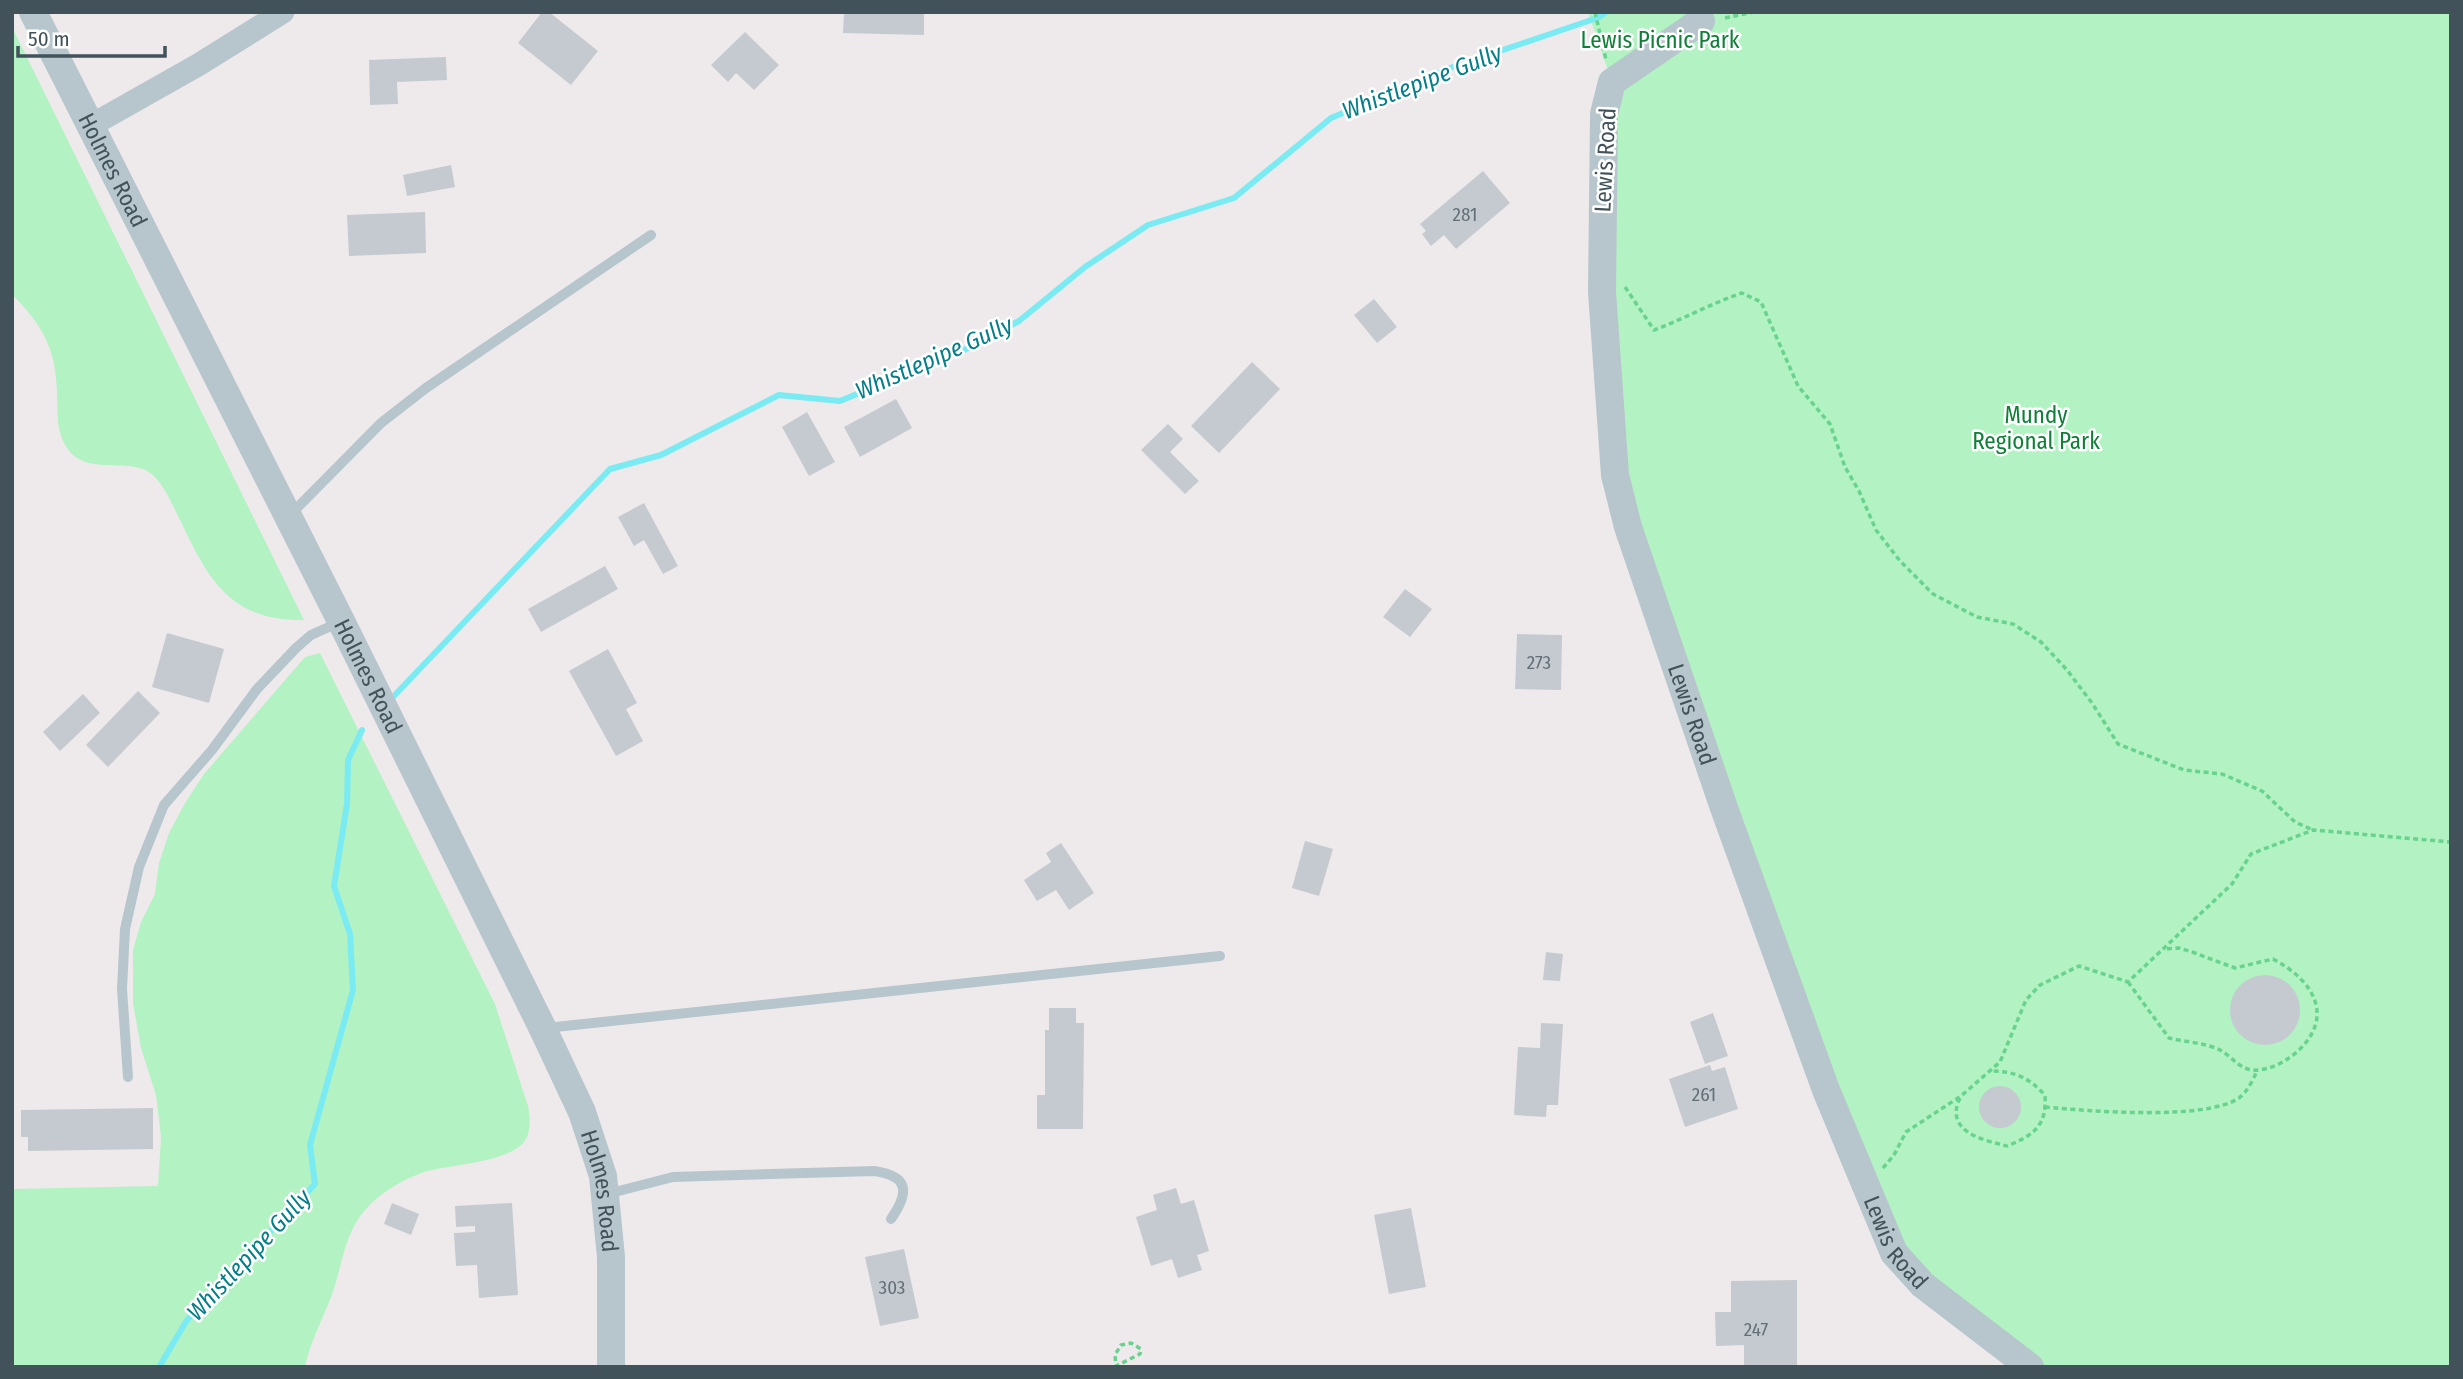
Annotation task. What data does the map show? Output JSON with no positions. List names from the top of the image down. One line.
{"streets":{"street":["Lewis Road","Holmes Road"]},"water":["Whistlepipe Gully"],"parks":["Lewis Picnic Park","Mundy Regional Park"],"house_numbers":["281","273","261","303","247"],"scale_bar":"50 m"}
